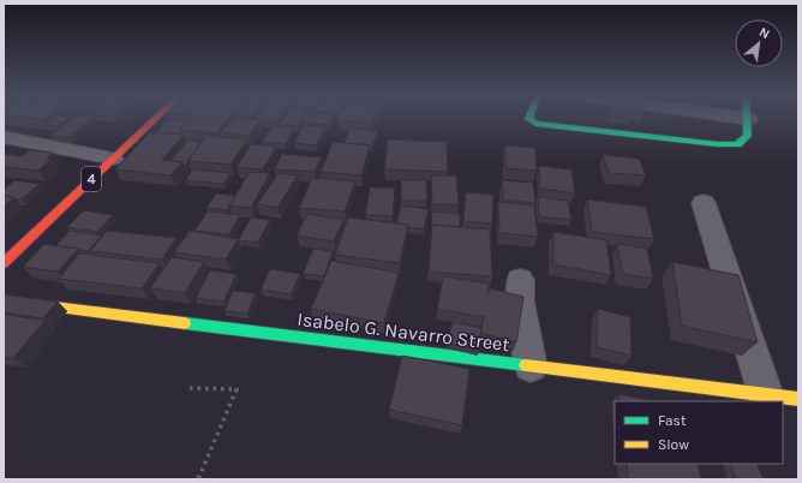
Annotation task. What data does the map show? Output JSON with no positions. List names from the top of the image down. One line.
{"streets":{"main road":["4","Isabelo G. Navarro Street"]},"legend":["Fast","Slow"],"north":"top right"}
